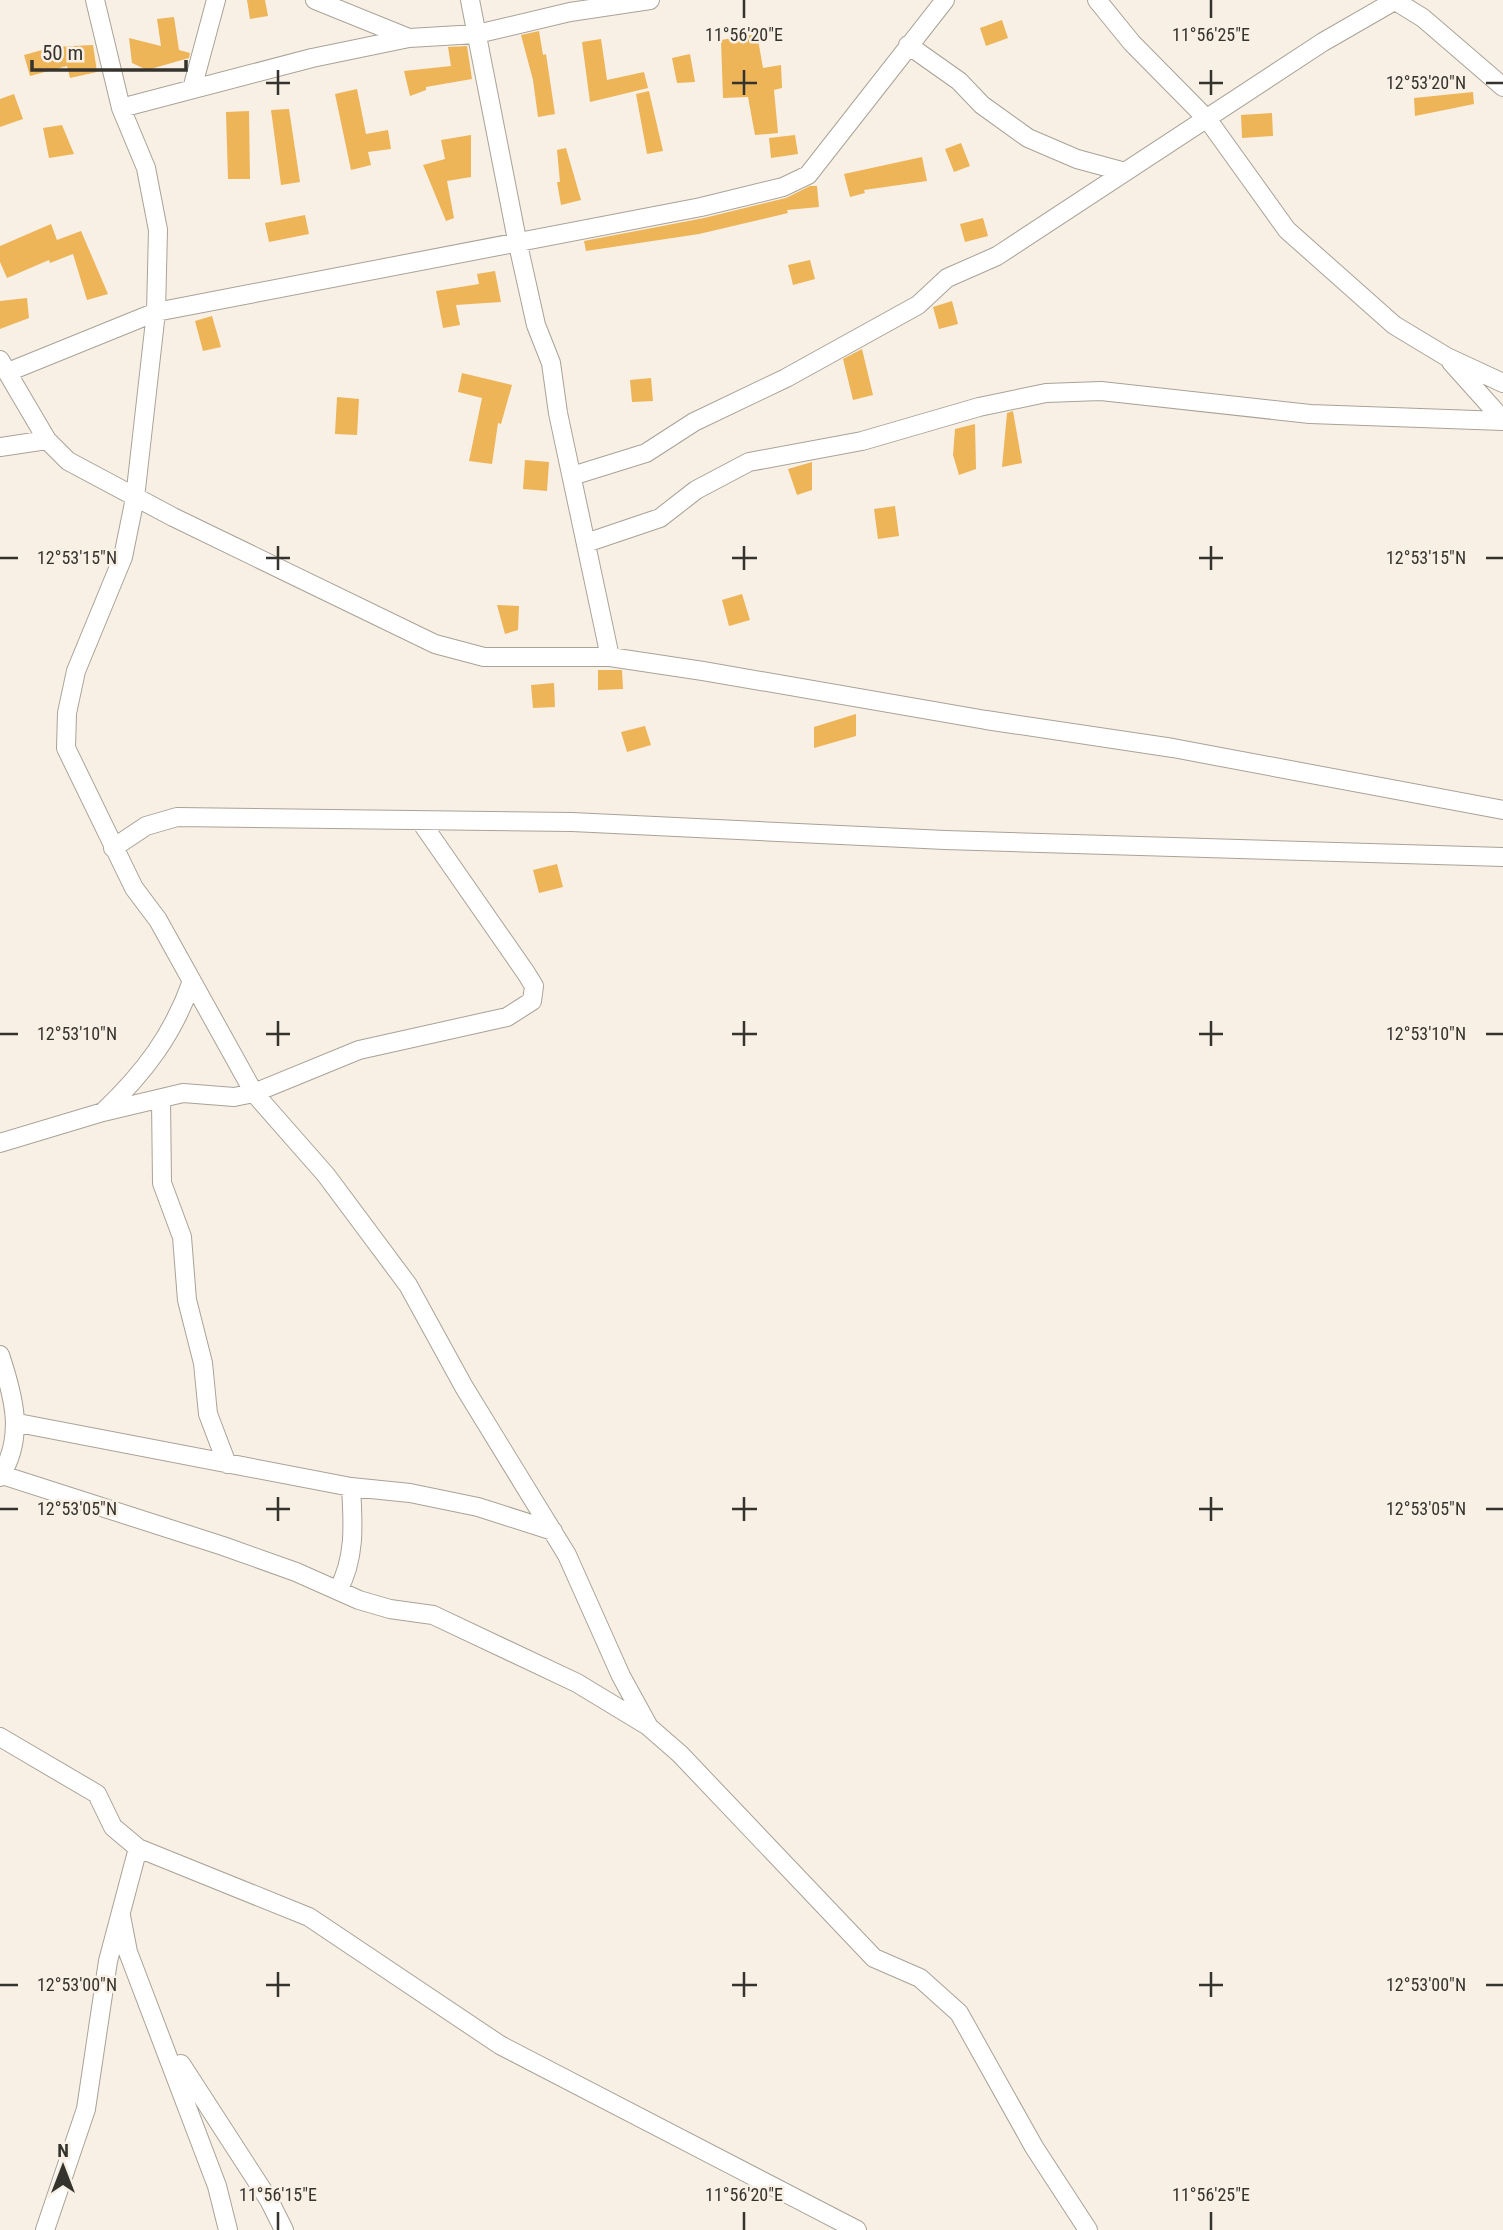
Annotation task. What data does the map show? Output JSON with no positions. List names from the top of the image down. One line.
{"scale_bar":"50 m","north":"top","coordinates":["11°56'20\"E","11°56'25\"E","12°53'20\"N","12°53'15\"N","12°53'10\"N","12°53'05\"N","12°53'00\"N","11°56'15\"E"]}
